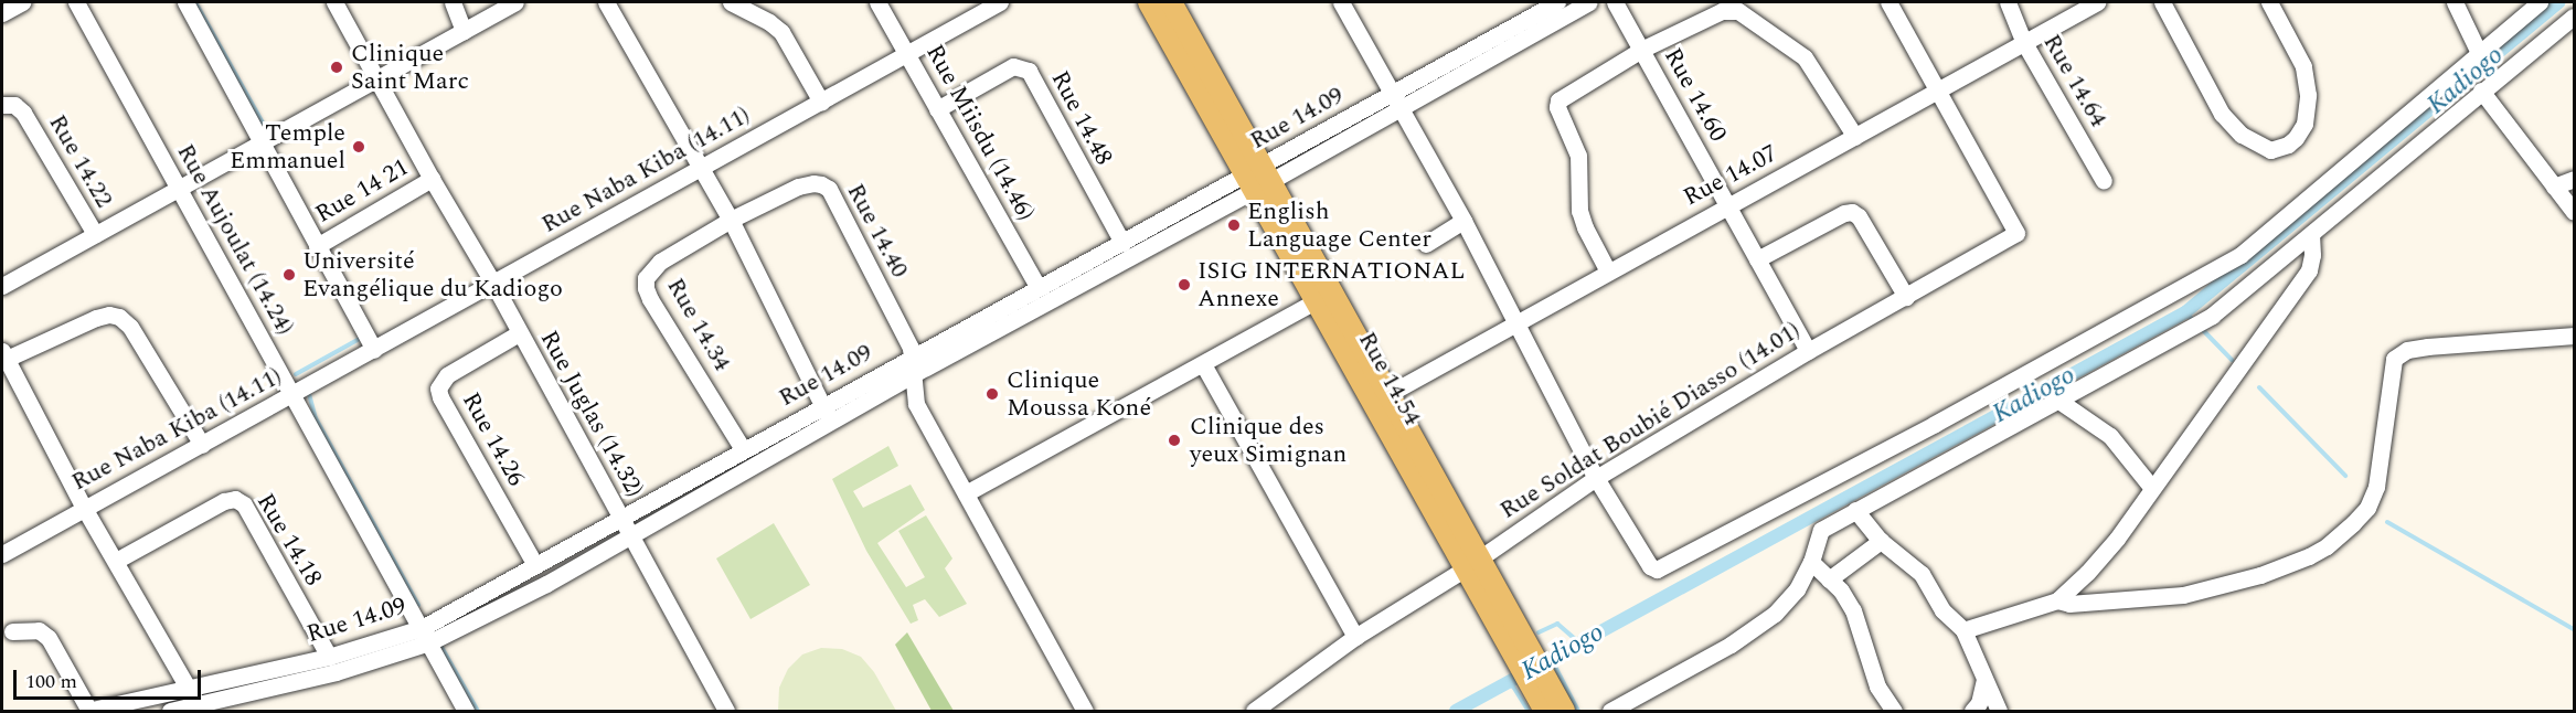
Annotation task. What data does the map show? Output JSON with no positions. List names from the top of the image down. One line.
{"streets":{"main road":["Rue 14.54"],"street":["Rue 14.64","Rue 14.60","Rue 14.48","Rue 14.09","Rue Miisdu (14.46)","Rue 14.22","Rue Naba Kiba (14.11)","Rue 14.07","Rue 14 21","Rue 14.40","Rue Aujoulat (14.24)","Rue 14.34","Rue Juglas (14.32)","Rue Soldat Boubié Diasso (14.01)","Rue 14.26","Rue 14.18"]},"crossings":[["Rue 14.64","Rue 14.07"],["Rue 14.60","Rue 14.07"],["Rue 14.60","Rue Soldat Boubié Diasso (14.01)"],["Rue 14.48","Rue 14.09"],["Rue 14.48","Rue Miisdu (14.46)"],["Rue 14.09","Rue Miisdu (14.46)"],["Rue 14.09","Rue 14.40"],["Rue 14.09","Rue Aujoulat (14.24)"],["Rue 14.09","Rue 14.34"],["Rue 14.09","Rue 14.54"],["Rue 14.09","Rue Juglas (14.32)"],["Rue 14.09","Rue 14.26"],["Rue 14.09","Rue 14.18"],["Rue Miisdu (14.46)","Rue Naba Kiba (14.11)"],["Rue Naba Kiba (14.11)","Rue Aujoulat (14.24)"],["Rue Naba Kiba (14.11)","Rue Juglas (14.32)"],["Rue 14.07","Rue Soldat Boubié Diasso (14.01)"],["Rue 14 21","Rue Juglas (14.32)"],["Rue 14.40","Rue 14.34"],["Rue 14.54","Rue Soldat Boubié Diasso (14.01)"],["Rue Juglas (14.32)","Rue 14.26"]],"water":["Kadiogo"],"places":["Clinique Saint Marc","Temple Emmanuel","English Language Center","Université Evangélique du Kadiogo","ISIG INTERNATIONAL Annexe","Clinique Moussa Koné","Clinique des yeux Simignan"],"scale_bar":"100 m"}
